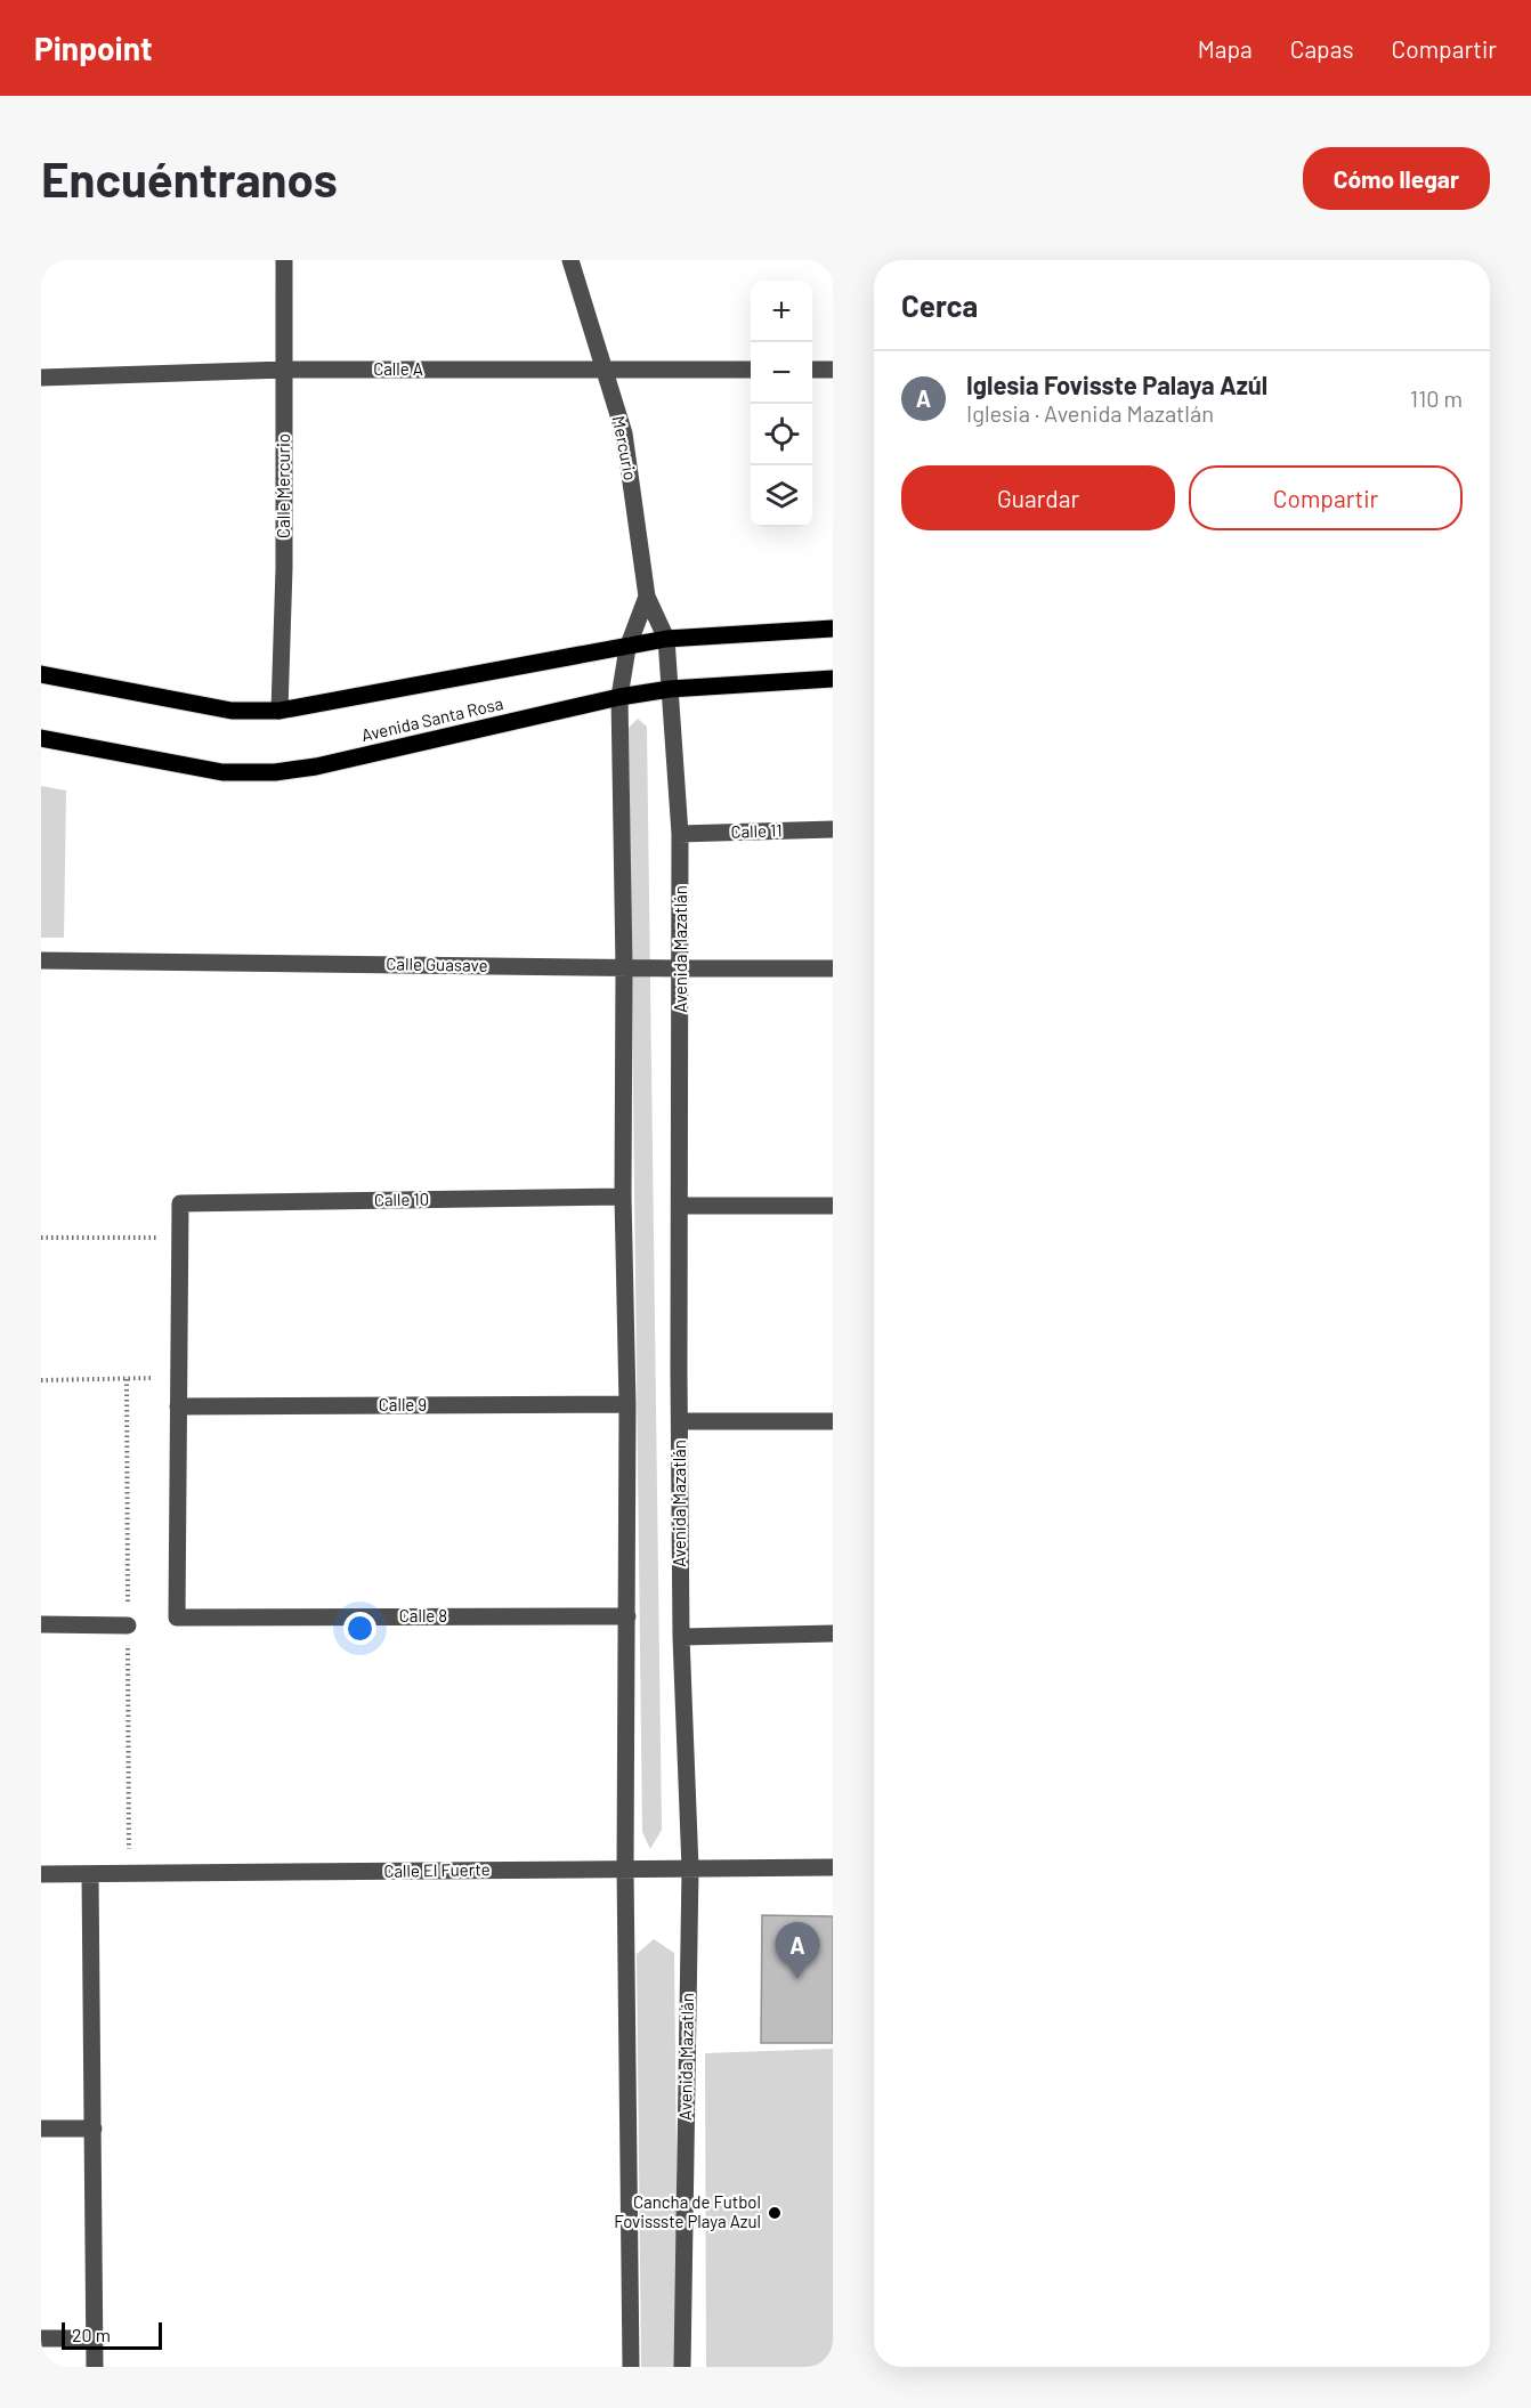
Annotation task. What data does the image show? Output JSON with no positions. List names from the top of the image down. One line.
{"streets":{"main road":["Avenida Santa Rosa"],"street":["Calle A","Mercurio","Calle Mercurio","Calle 11","Avenida Mazatlán","Calle Guasave","Calle 10","Calle 9","Calle 8","Calle El Fuerte"]},"crossings":[["Calle A","Mercurio"],["Calle A","Calle Mercurio"],["Mercurio","Avenida Santa Rosa"],["Mercurio","Avenida Mazatlán"],["Calle Mercurio","Avenida Santa Rosa"],["Avenida Santa Rosa","Avenida Mazatlán"],["Calle 11","Avenida Mazatlán"],["Avenida Mazatlán","Calle Guasave"],["Avenida Mazatlán","Calle El Fuerte"],["Calle 9","Calle 8"]],"places":["Cancha de Futbol Fovissste Playa Azul"],"scale_bar":"20 m","page":{"header":"Pinpoint","nav":["Mapa","Capas","Compartir"],"buttons":["Cómo llegar",["Guardar","Compartir"]],"title":"Encuéntranos","heading":"Cerca","map_buttons":["+","−"],"list":[{"mark":"A","name":"Iglesia Fovisste Palaya Azúl","note":"Iglesia · Avenida Mazatlán","value":"110 m"}],"pins":"A","scale":"20 m"}}
